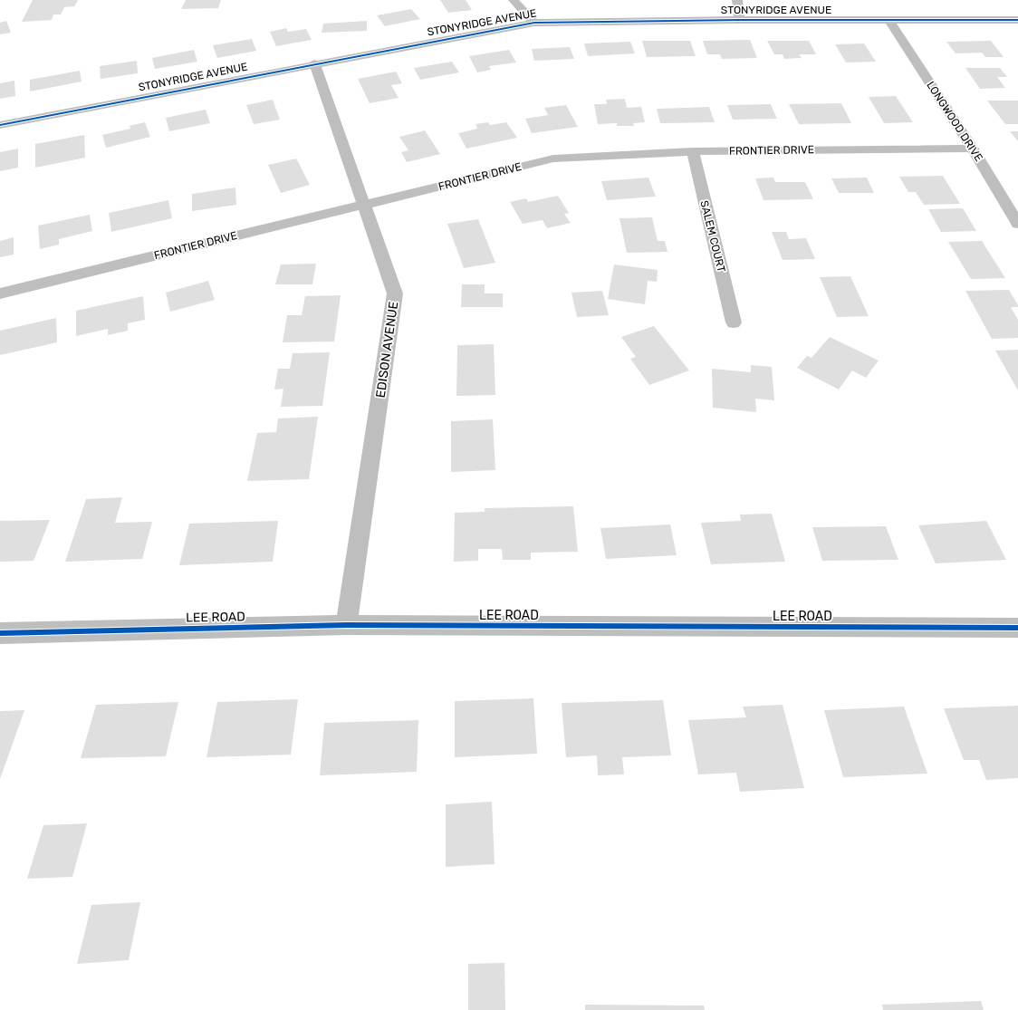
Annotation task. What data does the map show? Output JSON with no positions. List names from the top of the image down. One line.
{"streets":{"street":["STONYRIDGE AVENUE","LONGWOOD DRIVE","FRONTIER DRIVE","SALEM COURT","EDISON AVENUE","LEE ROAD"]},"crossings":[["STONYRIDGE AVENUE","LONGWOOD DRIVE"],["STONYRIDGE AVENUE","EDISON AVENUE"],["LONGWOOD DRIVE","FRONTIER DRIVE"],["FRONTIER DRIVE","SALEM COURT"],["FRONTIER DRIVE","EDISON AVENUE"],["EDISON AVENUE","LEE ROAD"]]}
